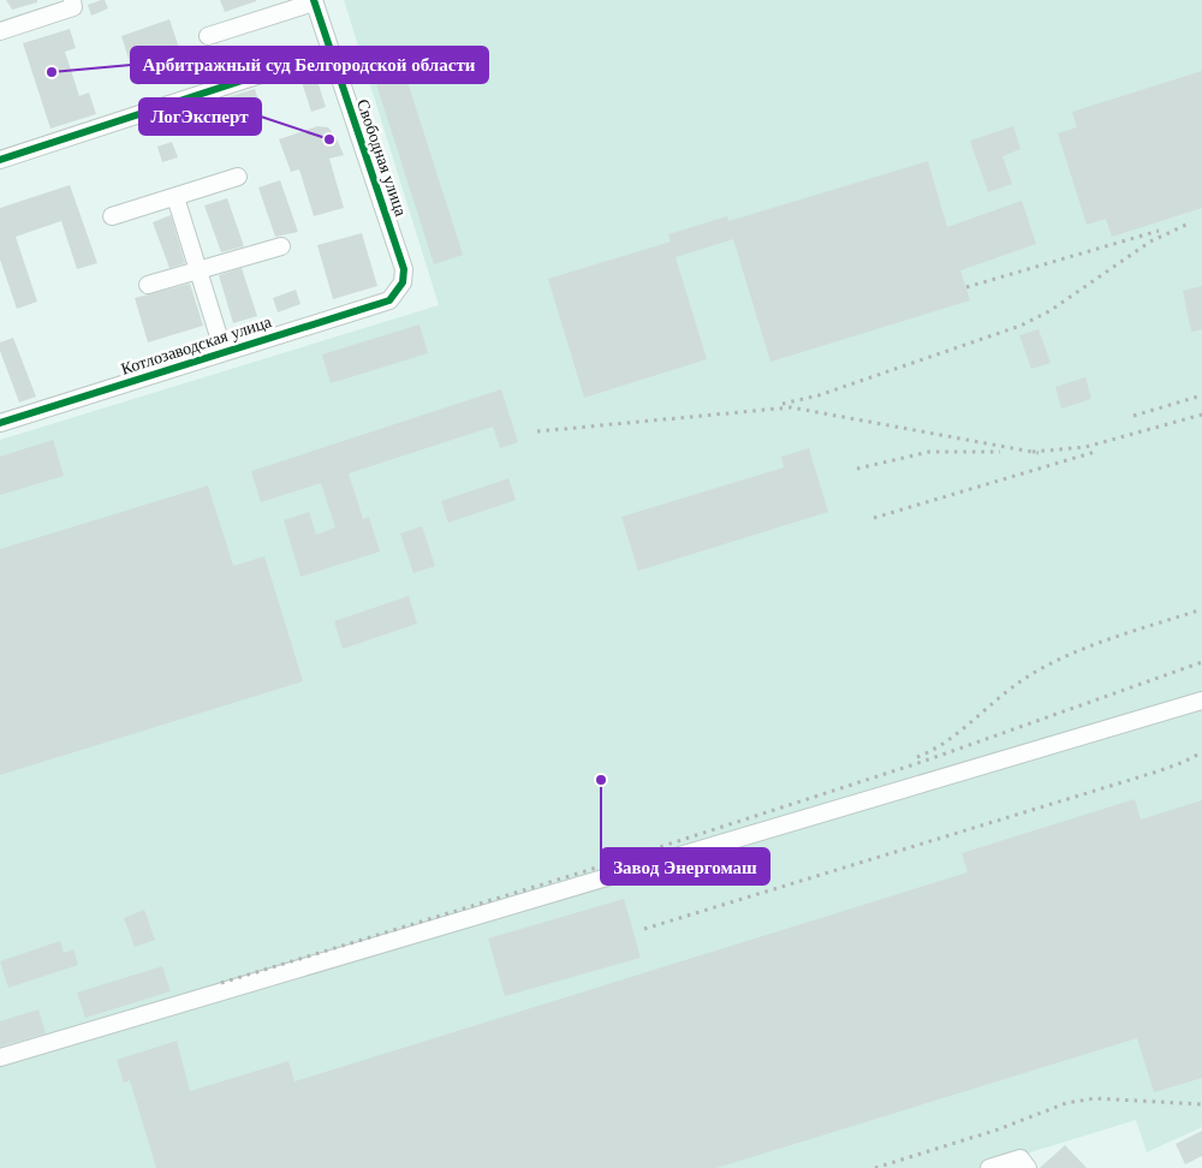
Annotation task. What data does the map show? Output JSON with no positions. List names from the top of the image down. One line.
{"streets":{"street":["Свободная улица","Котлозаводская улица"]},"crossings":[["Свободная улица","Котлозаводская улица"]],"places":["Арбитражный суд Белгородской области","ЛогЭксперт","Завод Энергомаш"]}
